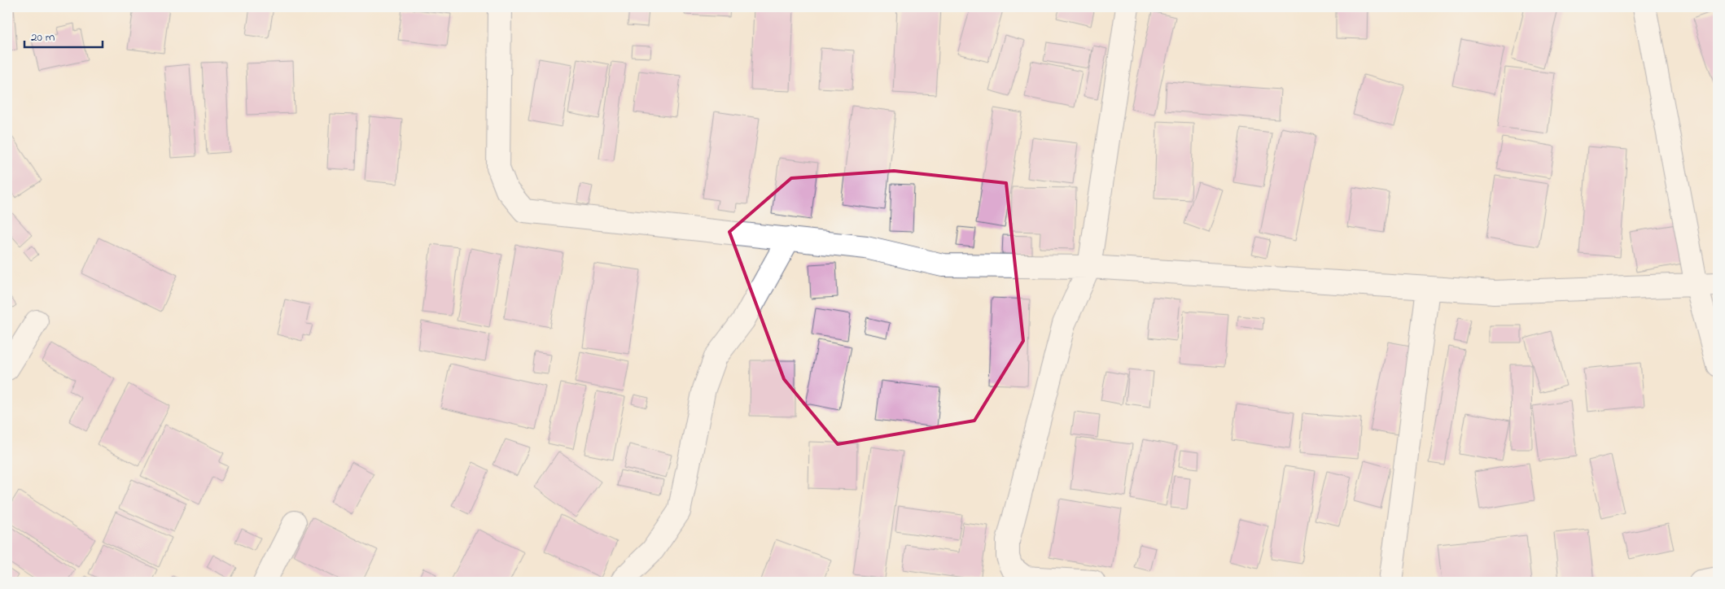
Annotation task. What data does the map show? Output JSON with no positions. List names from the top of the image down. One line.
{"scale_bar":"20 m"}
